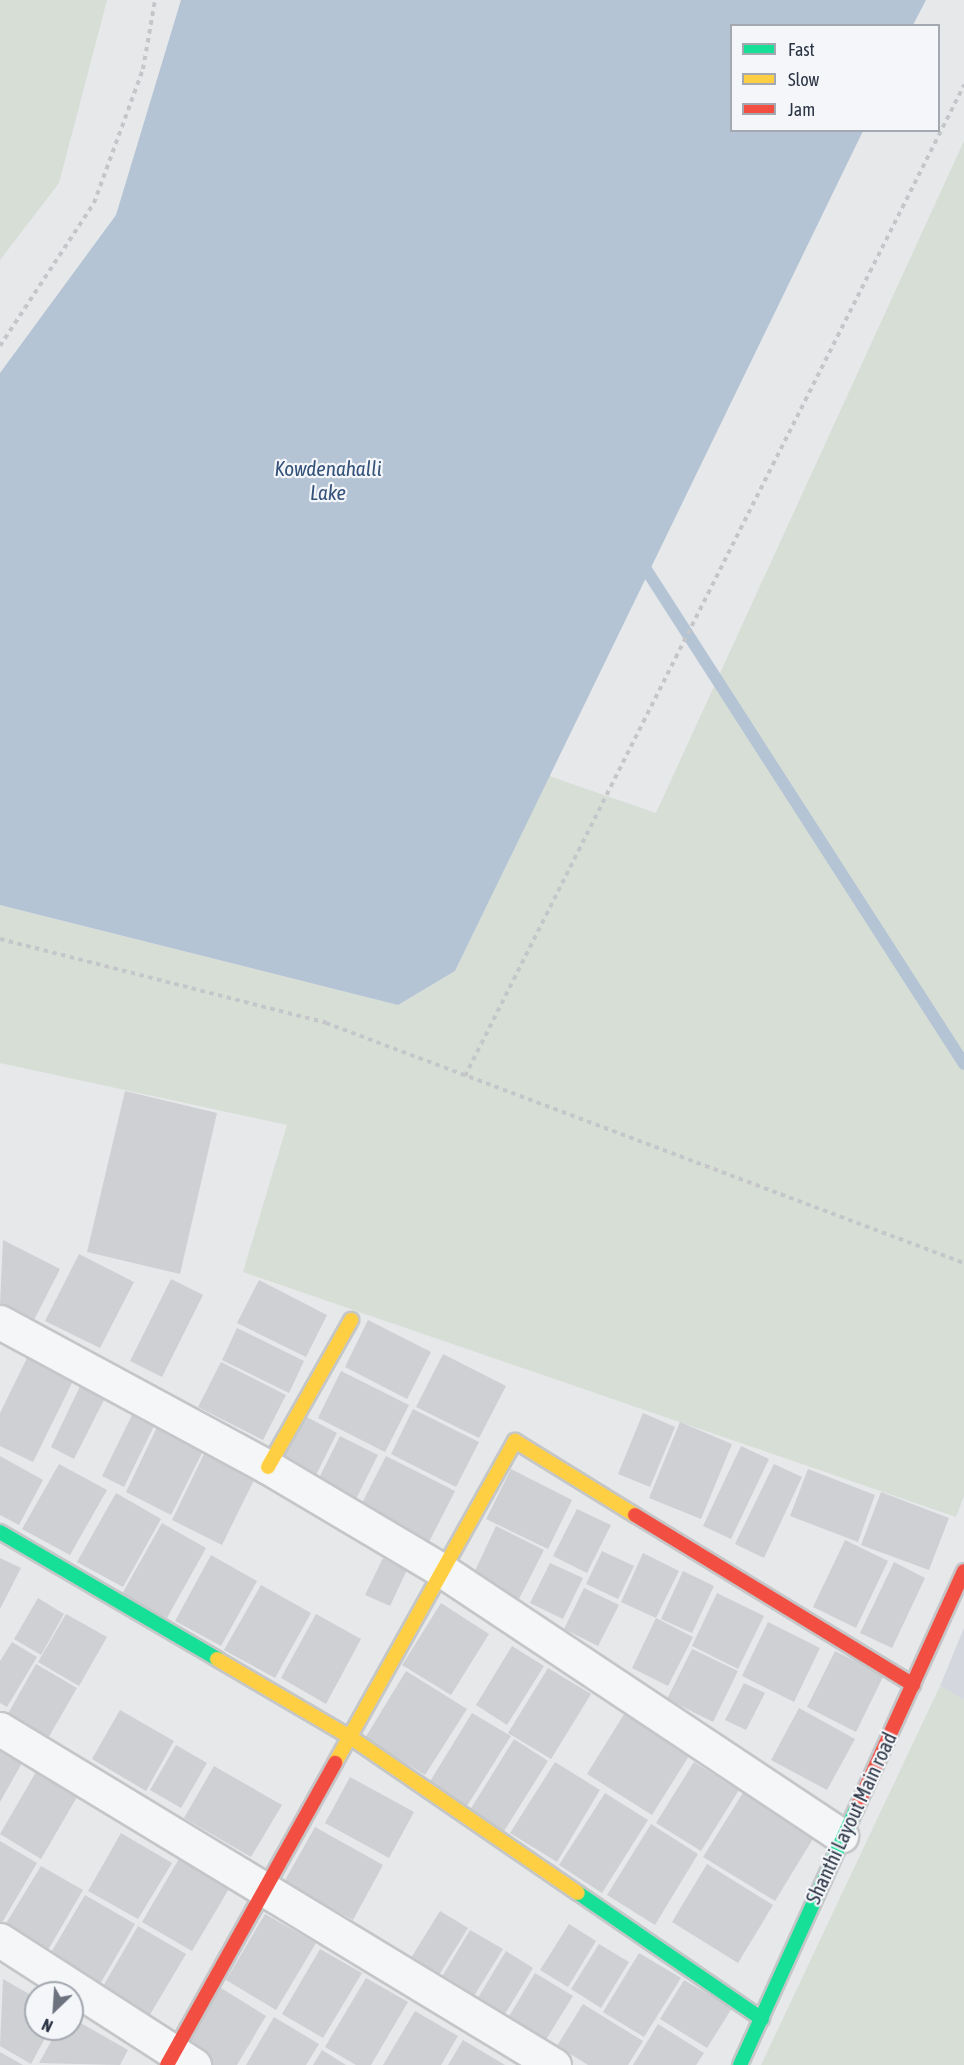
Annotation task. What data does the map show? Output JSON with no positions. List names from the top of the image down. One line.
{"streets":{"street":["Shanthi Layout Main road"]},"water":["Kowdenahalli Lake"],"legend":["Fast","Slow","Jam"],"north":"bottom left"}
